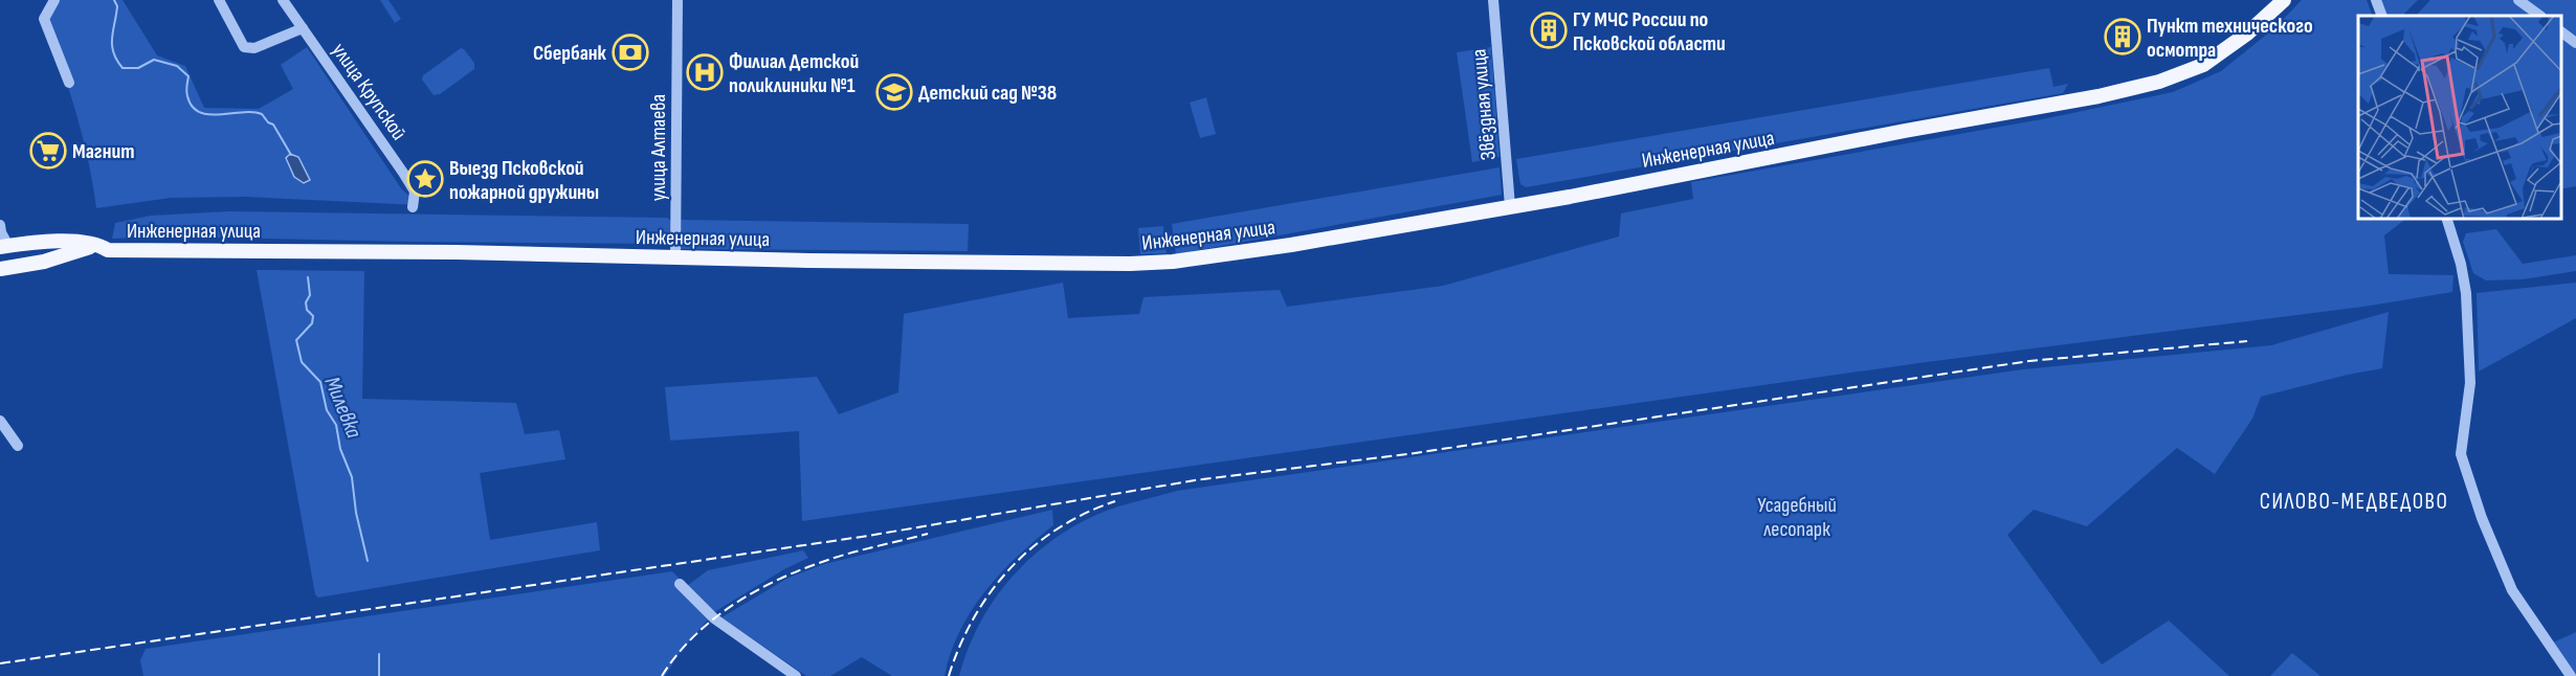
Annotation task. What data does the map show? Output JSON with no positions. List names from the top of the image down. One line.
{"streets":{"main road":["Инженерная улица"],"street":["улица Крупской","Звёздная улица","улица Алтаева"]},"crossings":[["Звёздная улица","Инженерная улица"],["улица Алтаева","Инженерная улица"]],"districts":["СИЛОВО-МЕДВЕДОВО"],"water":["Милевка"],"parks":["Усадебный лесопарк"],"places":{"building":["ГУ МЧС России по Псковской области","Пункт технического осмотра"],"bank":["Сбербанк"],"hospital":["Филиал Детской поликлиники №1"],"school or university":["Детский сад №38"],"supermarket":["Магнит"],"place":["Выезд Псковской пожарной дружины"]}}
